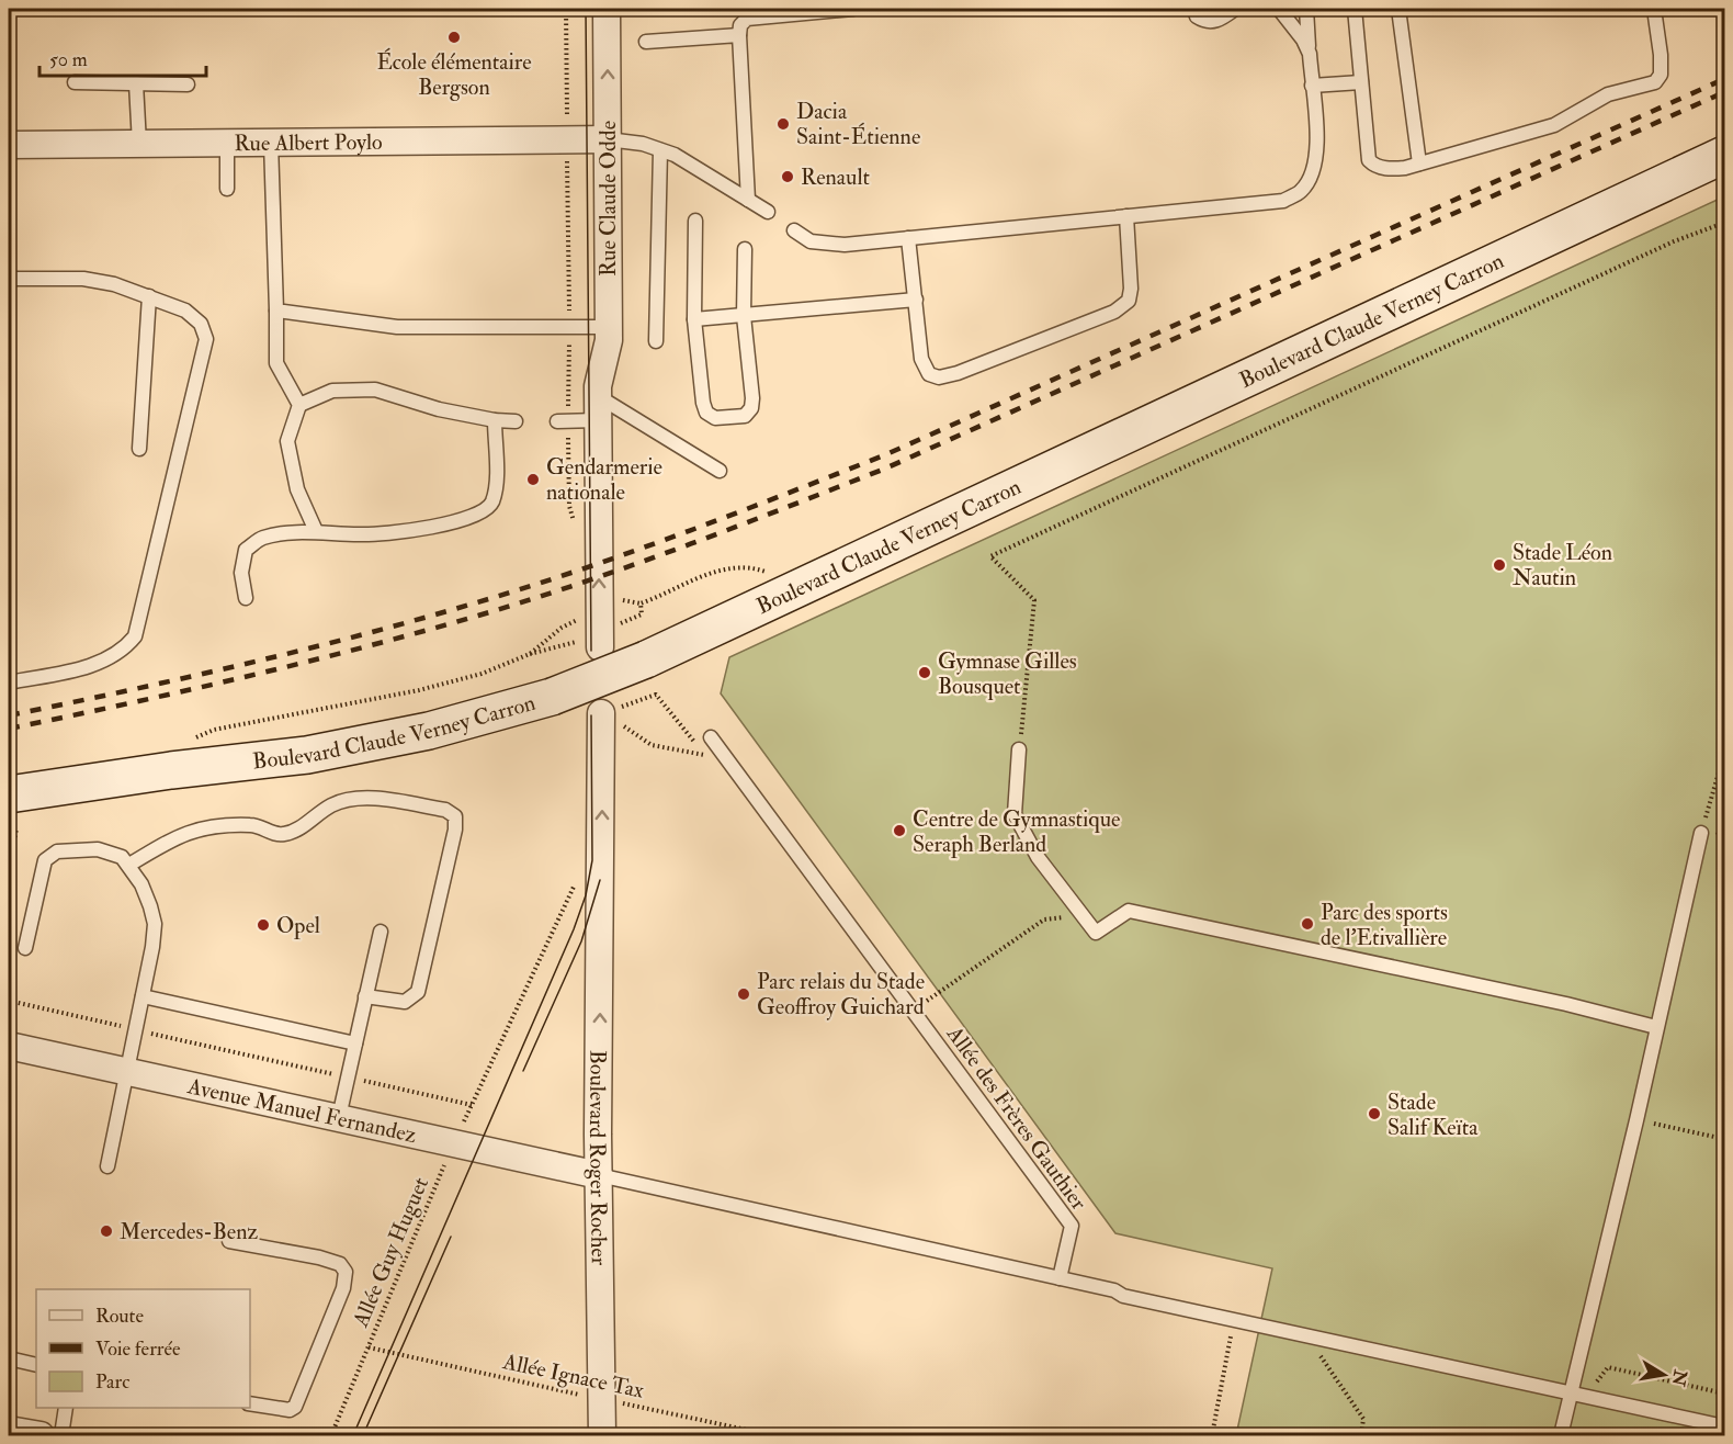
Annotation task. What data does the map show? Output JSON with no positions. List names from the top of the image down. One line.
{"streets":{"main road":["Boulevard Claude Verney Carron"],"street":["Rue Albert Poylo","Rue Claude Odde","Avenue Manuel Fernandez","Boulevard Roger Rocher"],"lane":["Allée des Frères Gauthier"],"path":["Allée Guy Huguet","Allée Ignace Tax"]},"crossings":[["Rue Albert Poylo","Rue Claude Odde"],["Avenue Manuel Fernandez","Boulevard Roger Rocher"],["Avenue Manuel Fernandez","Allée Guy Huguet"],["Boulevard Roger Rocher","Allée Guy Huguet"],["Boulevard Roger Rocher","Allée Ignace Tax"],["Allée Guy Huguet","Allée Ignace Tax"]],"one_way":["Rue Claude Odde","Boulevard Roger Rocher"],"places":["École élémentaire Bergson","Dacia Saint-Étienne","Renault","Gendarmerie nationale","Stade Léon Nautin","Gymnase Gilles Bousquet","Centre de Gymnastique Seraph Berland","Parc des sports de l'Etivallière","Opel","Parc relais du Stade Geoffroy Guichard","Stade Salif Keïta","Mercedes-Benz"],"legend":["Route","Voie ferrée","Parc"],"scale_bar":"50 m","north":"right"}
